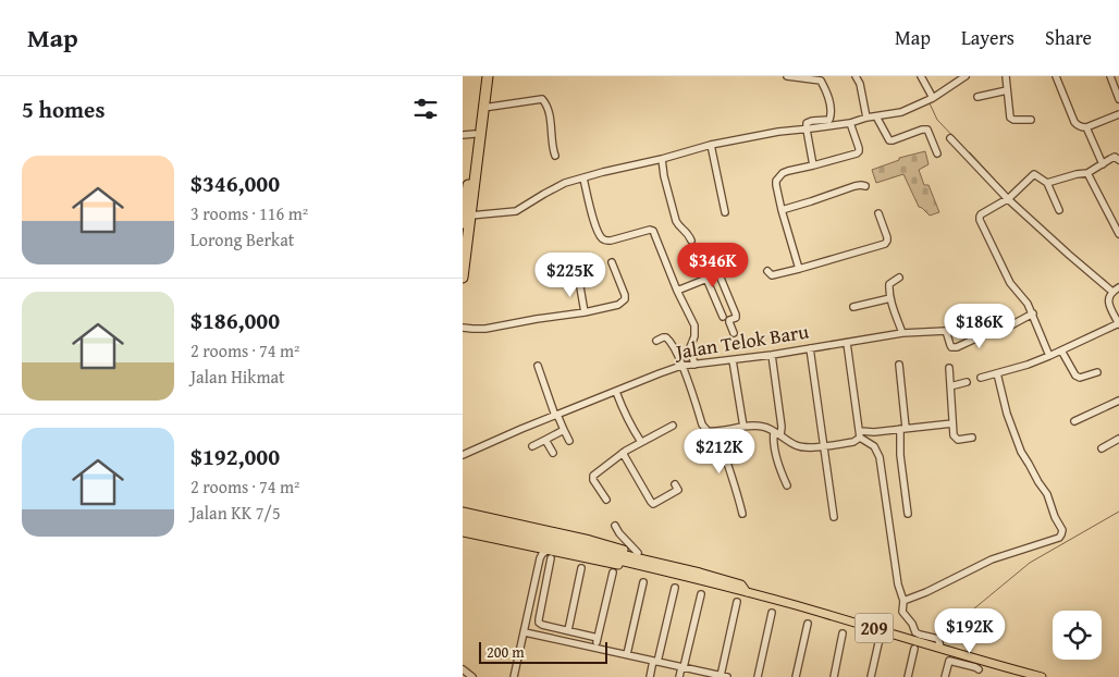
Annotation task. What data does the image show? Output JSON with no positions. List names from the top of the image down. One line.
{"streets":{"main road":["209"],"street":["Jalan Telok Baru"]},"scale_bar":"200 m","page":{"header":"Map","nav":["Map","Layers","Share"],"heading":"5 homes","list":[{"name":"$346,000","note":"3 rooms · 116 m² · Lorong Berkat"},{"name":"$186,000","note":"2 rooms · 74 m² · Jalan Hikmat"},{"name":"$192,000","note":"2 rooms · 74 m² · Jalan KK 7/5"}],"price":["$346K","$225K","$186K","$212K","$192K"],"scale":"200 m"}}
